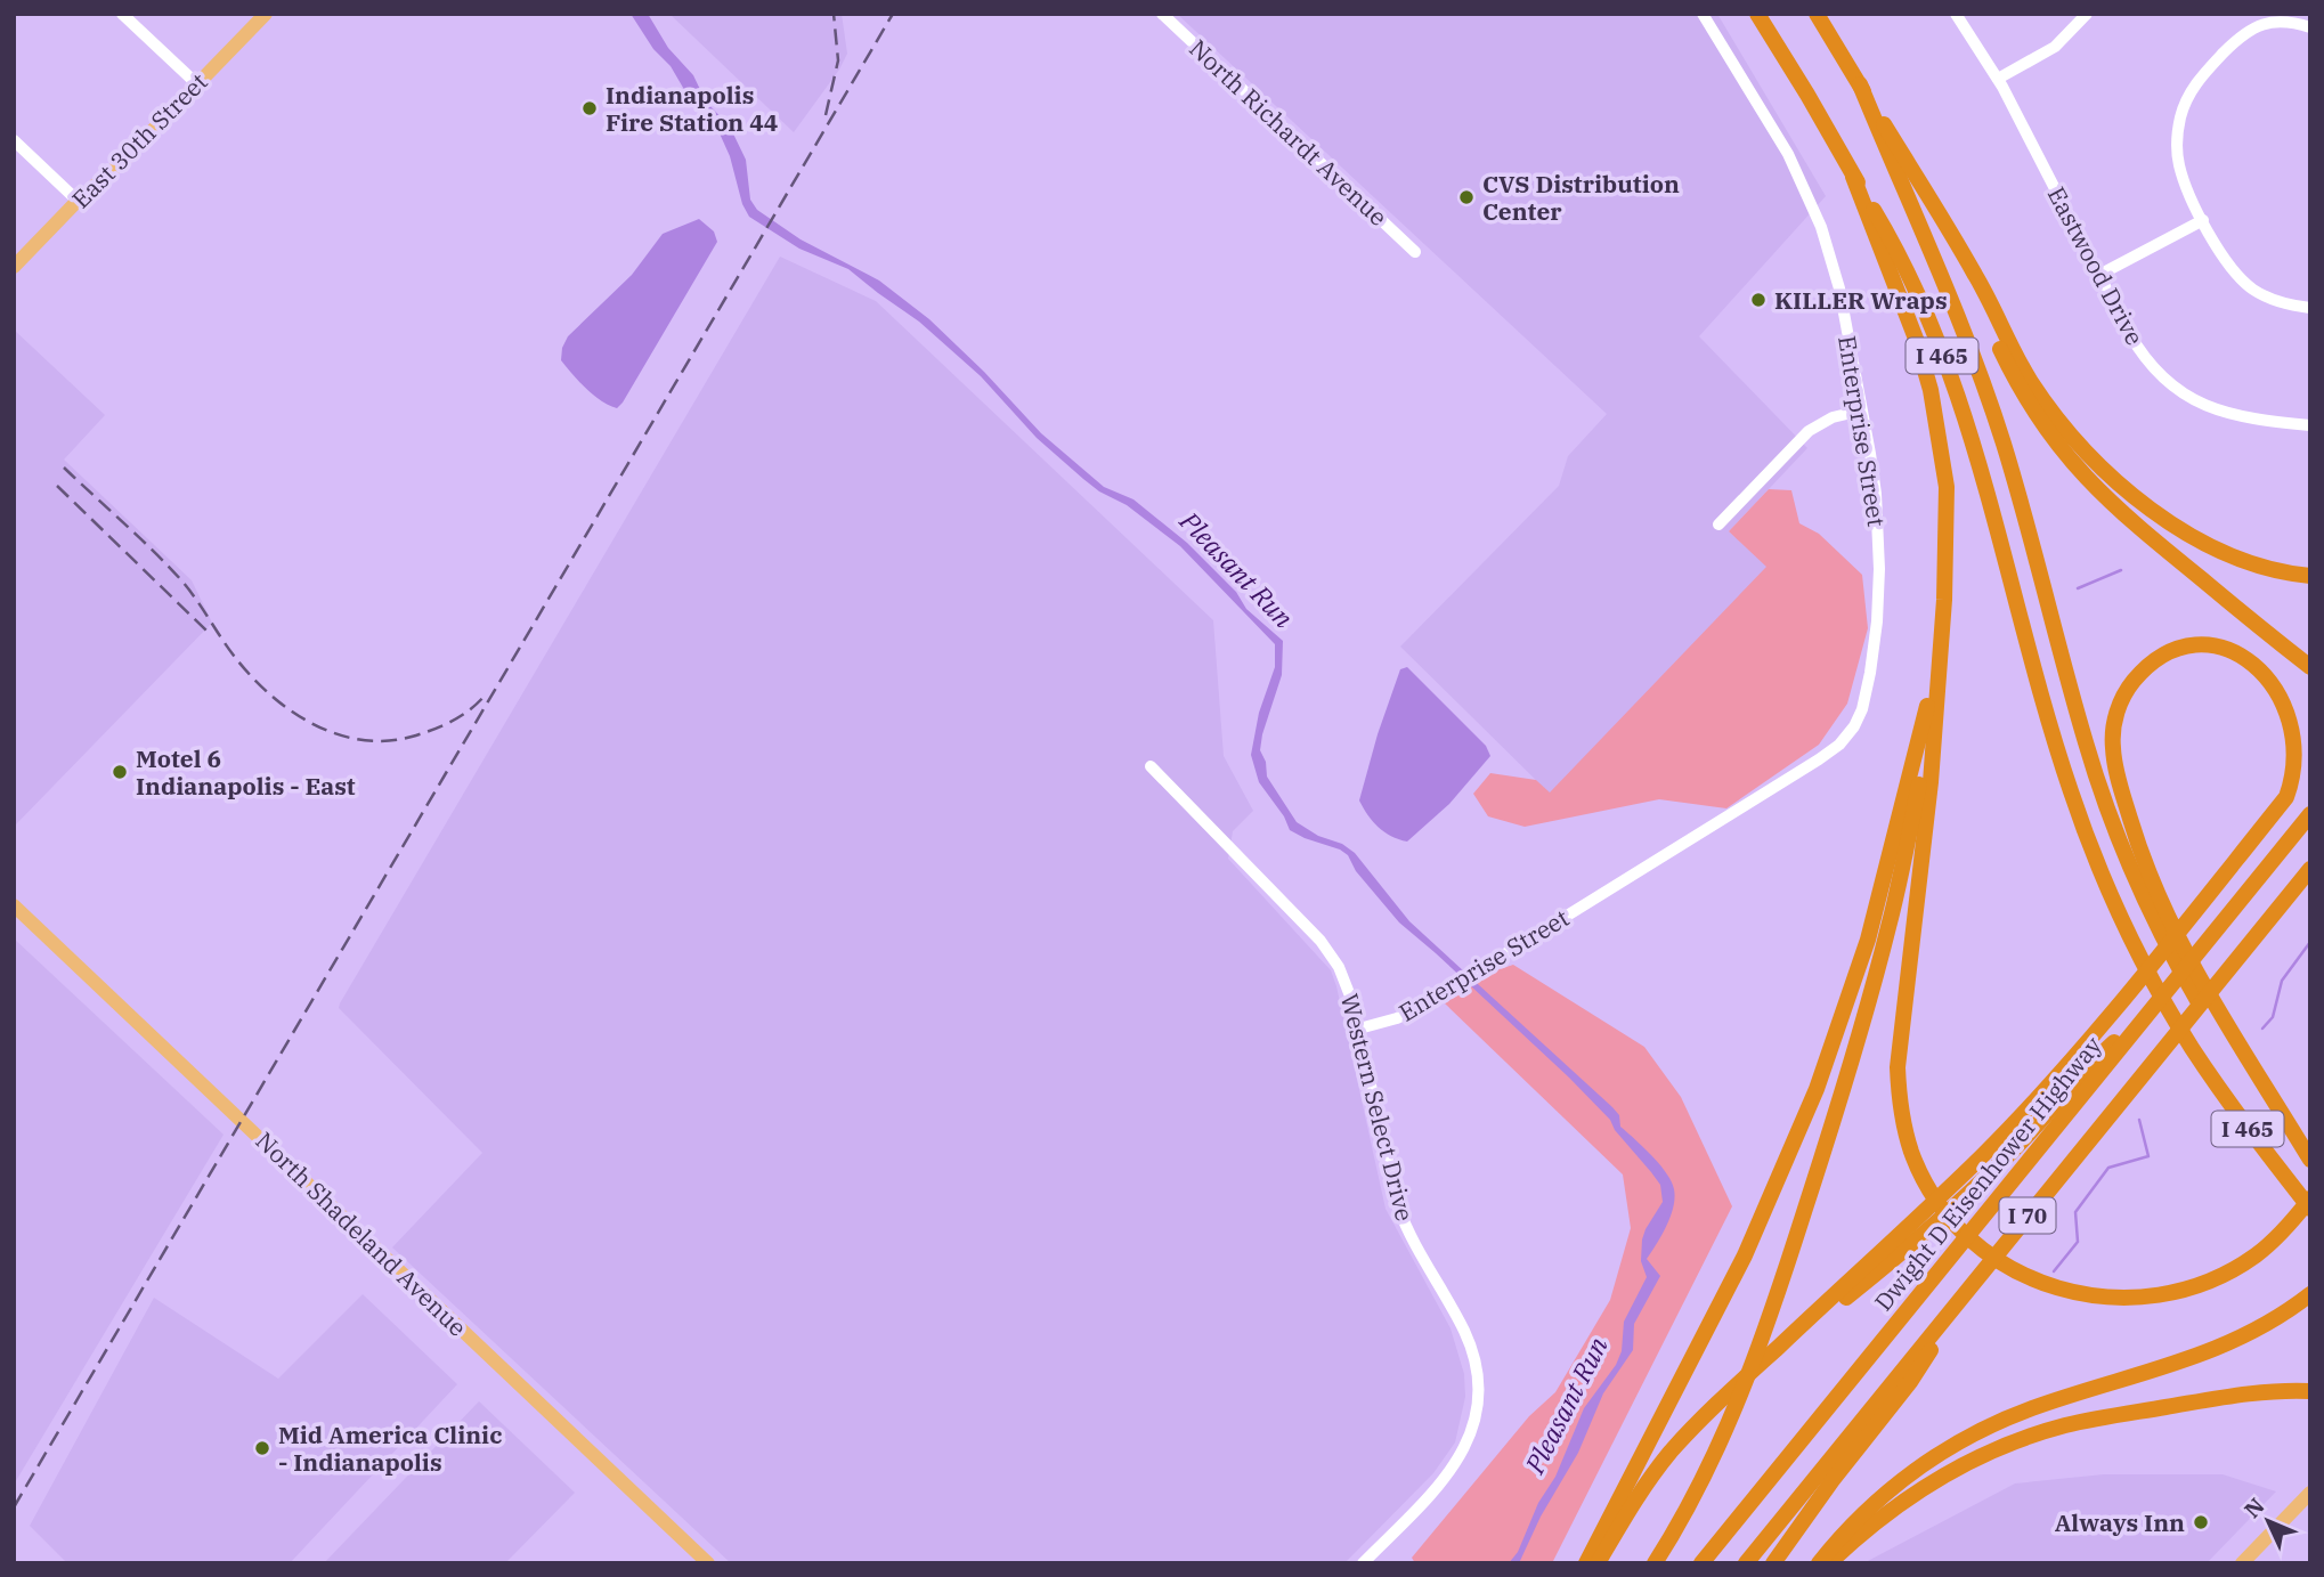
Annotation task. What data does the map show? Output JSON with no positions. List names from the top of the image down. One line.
{"streets":{"highway":["I 465","Dwight D Eisenhower Highway","I 70"],"main road":["East 30th Street","North Shadeland Avenue"],"street":["North Richardt Avenue","Eastwood Drive","Enterprise Street","Western Select Drive"]},"crossings":[["Enterprise Street","Western Select Drive"]],"water":["Pleasant Run"],"places":["Indianapolis Fire Station 44","CVS Distribution Center","KILLER Wraps","Motel 6 Indianapolis - East","Mid America Clinic - Indianapolis","Always Inn"],"north":"top left"}
